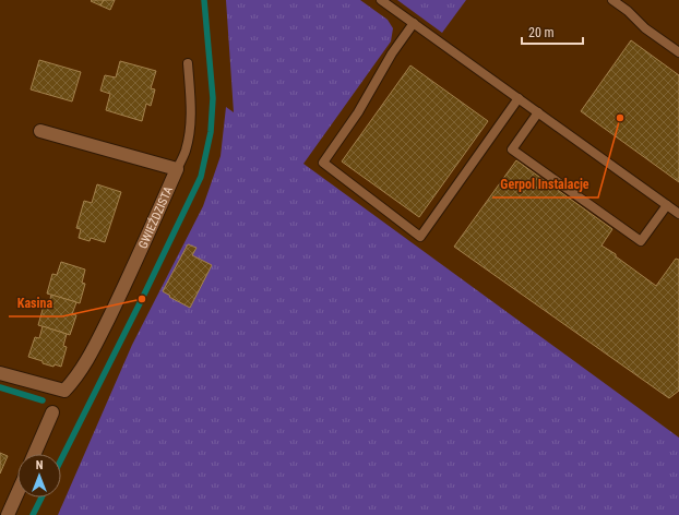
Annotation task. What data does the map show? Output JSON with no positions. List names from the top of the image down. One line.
{"streets":{"street":["GWIEŹDZISTA"]},"places":["Gerpol Instalacje","Kasina"],"scale_bar":"20 m","north":"top"}
